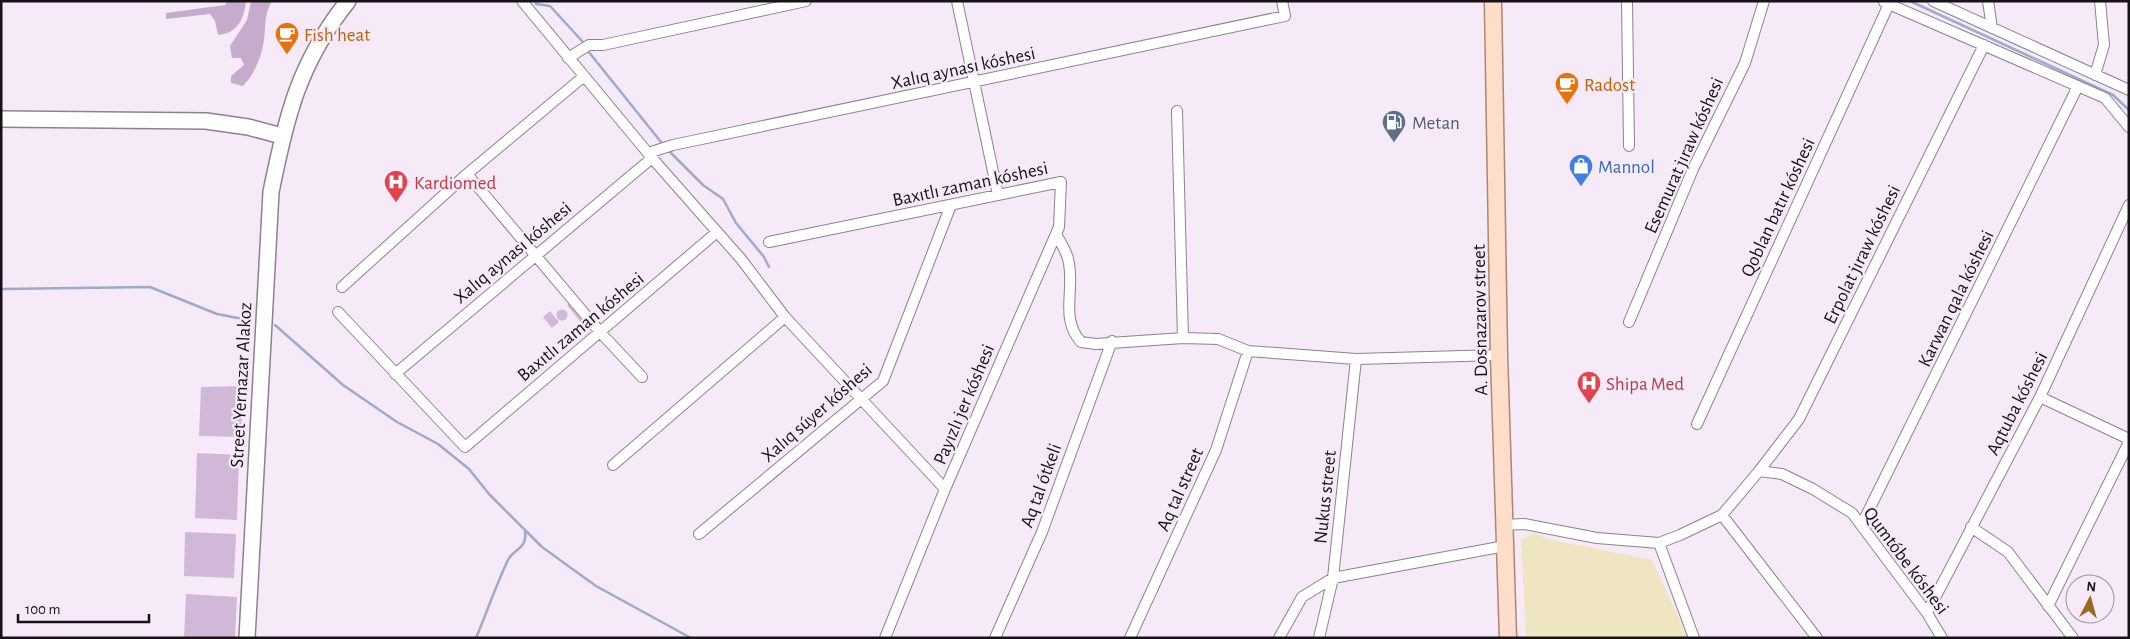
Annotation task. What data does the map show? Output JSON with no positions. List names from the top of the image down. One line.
{"streets":{"main road":["A. Dosnazarov street","Street Yernazar Alakoz"],"street":["Xalıq aynası kóshesi","Esemurat jıraw kóshesi","Baxıtlı zaman kóshesi","Qoblan batır kóshesi","Erpolat jıraw kóshesi","Karwan qala kóshesi","Aqtuba kóshesi","Payızlı jer kóshesi","Xalıq súyer kóshesi","Aq tal ótkeli","Aq tal street","Nukus street","Qumtóbe kóshesi"]},"crossings":[["Xalıq aynası kóshesi","Baxıtlı zaman kóshesi"],["Baxıtlı zaman kóshesi","Payızlı jer kóshesi"],["Baxıtlı zaman kóshesi","Xalıq súyer kóshesi"],["Erpolat jıraw kóshesi","Qumtóbe kóshesi"],["Karwan qala kóshesi","Qumtóbe kóshesi"],["Aqtuba kóshesi","Qumtóbe kóshesi"]],"places":{"cafe":["Fish heat","Radost"],"fuel station":["Metan"],"shop":["Mannol"],"hospital":["Kardiomed","Shipa Med"]},"scale_bar":"100 m","north":"top"}
